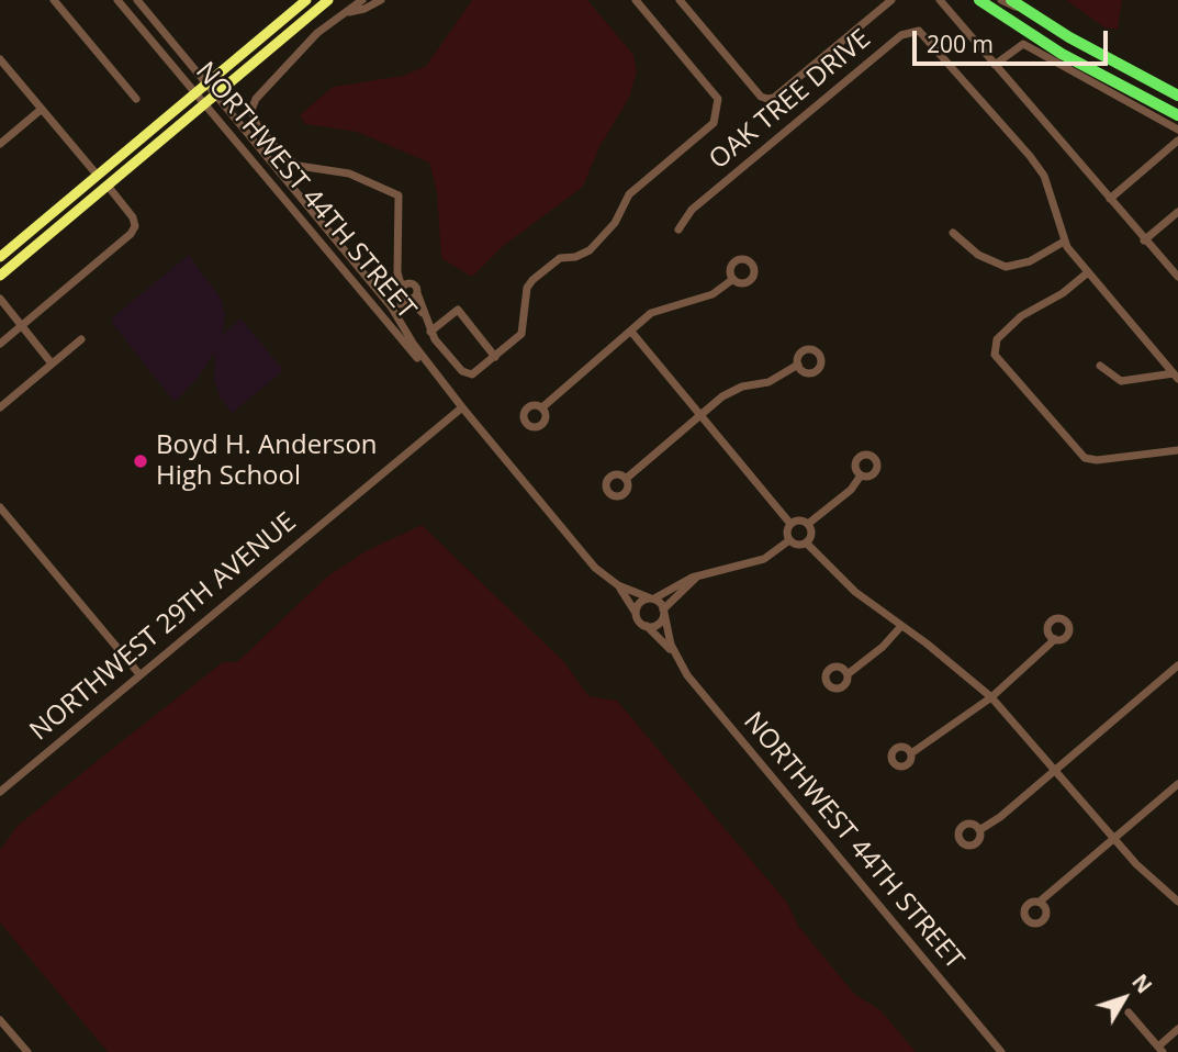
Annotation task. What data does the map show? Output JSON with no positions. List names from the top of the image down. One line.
{"streets":{"street":["OAK TREE DRIVE","NORTHWEST 44TH STREET","NORTHWEST 29TH AVENUE"]},"crossings":[["NORTHWEST 44TH STREET","NORTHWEST 29TH AVENUE"]],"places":["Boyd H. Anderson High School"],"scale_bar":"200 m","north":"top right"}
